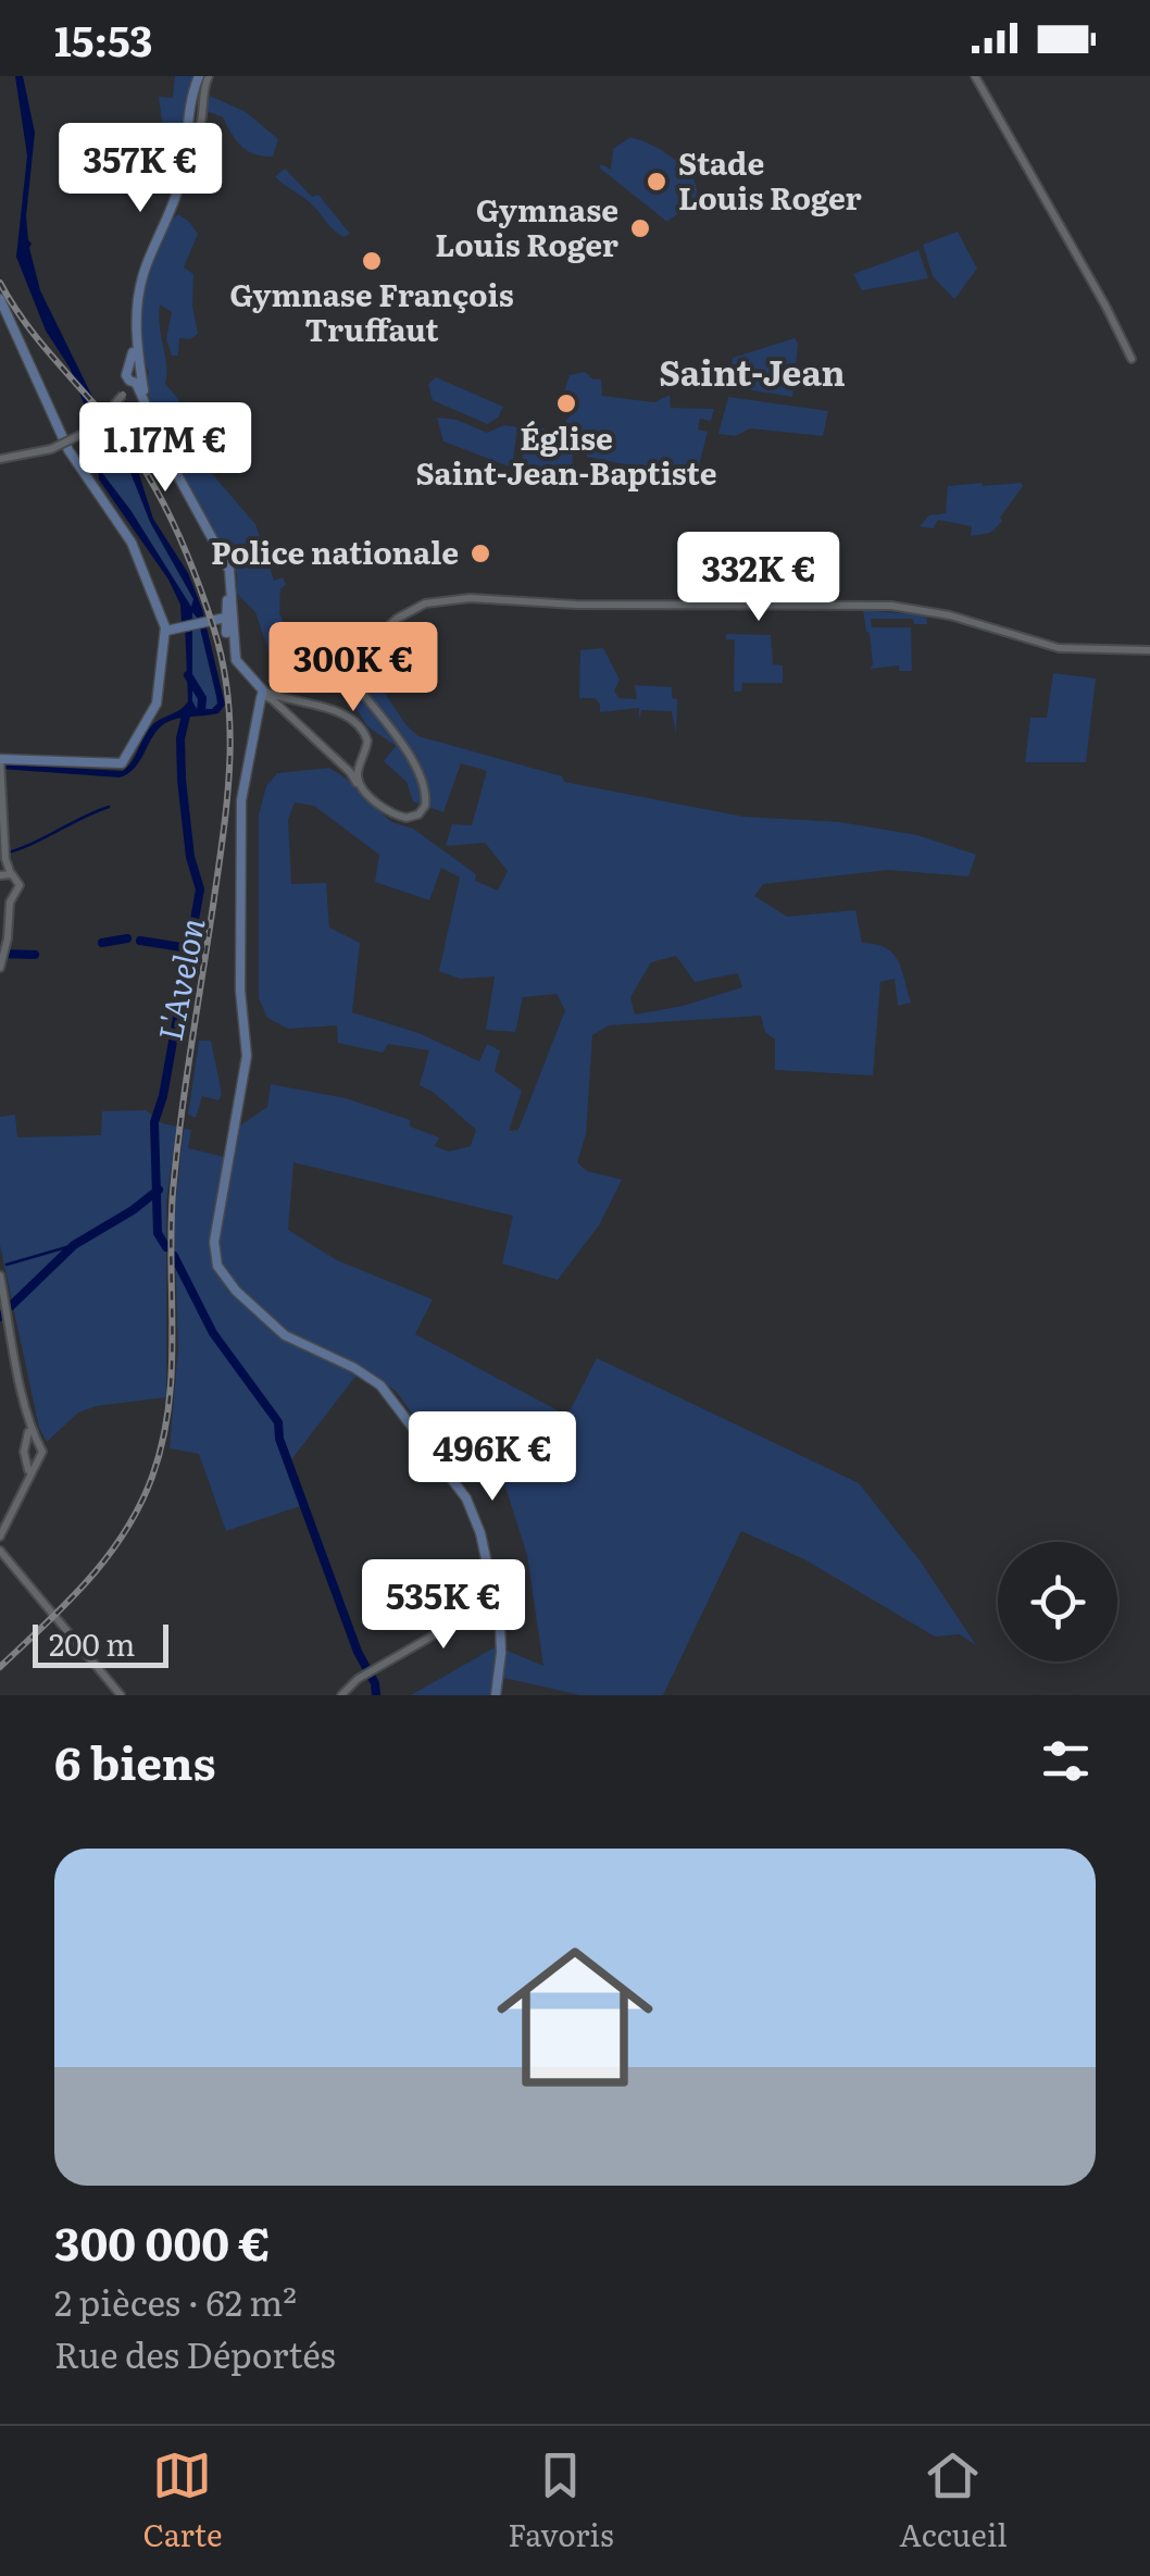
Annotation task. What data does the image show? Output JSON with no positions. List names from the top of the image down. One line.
{"districts":["Saint-Jean"],"water":["L'Avelon"],"places":["Stade Louis Roger","Gymnase Louis Roger","Gymnase François Truffaut","Église Saint-Jean-Baptiste","Police nationale"],"scale_bar":"200 m","page":{"status":"15:53","price":["357K €","1.17M €","332K €","300K €","496K €","535K €"],"scale":"200 m","heading":"6 biens","list":[{"name":"300 000 €","note":"2 pièces · 62 m² · Rue des Déportés"}],"tabs":["Carte","Favoris","Accueil"]}}
